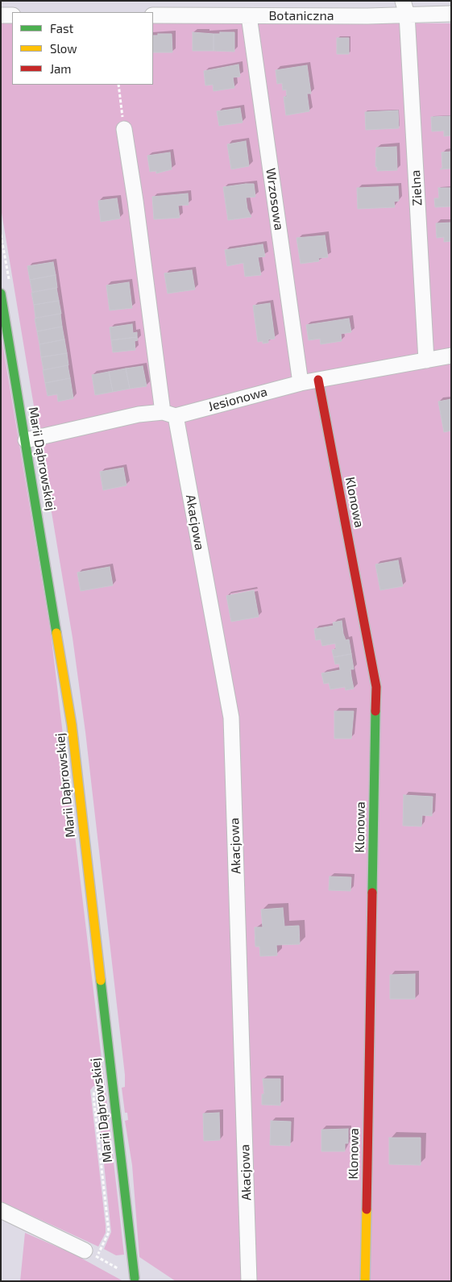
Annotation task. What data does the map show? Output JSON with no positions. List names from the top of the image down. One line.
{"streets":{"street":["Botaniczna","Zielna","Wrzosowa","Jesionowa","Marii Dąbrowskiej","Klonowa","Akacjowa"]},"crossings":[["Botaniczna","Zielna"],["Botaniczna","Wrzosowa"],["Zielna","Jesionowa"],["Wrzosowa","Jesionowa"],["Jesionowa","Marii Dąbrowskiej"],["Jesionowa","Klonowa"],["Jesionowa","Akacjowa"]],"legend":["Fast","Slow","Jam"]}
